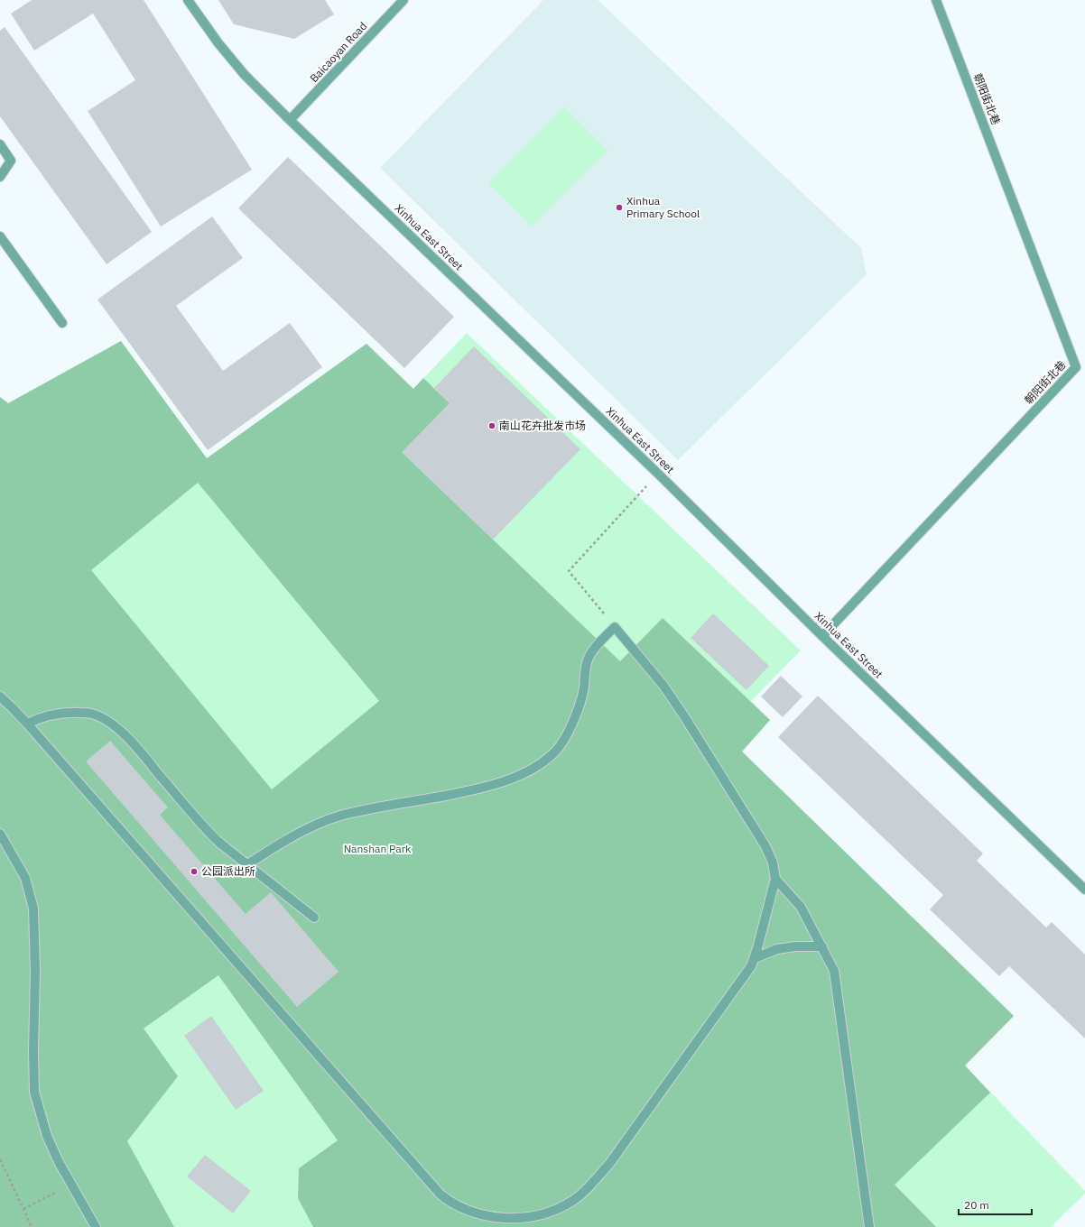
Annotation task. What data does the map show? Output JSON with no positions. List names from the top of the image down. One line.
{"streets":{"street":["Baicaoyan Road","朝阳街北巷","Xinhua East Street"]},"crossings":[["Baicaoyan Road","Xinhua East Street"],["朝阳街北巷","Xinhua East Street"]],"parks":["Nanshan Park"],"places":["Xinhua Primary School","南山花卉批发市场","公园派出所"],"scale_bar":"20 m"}
